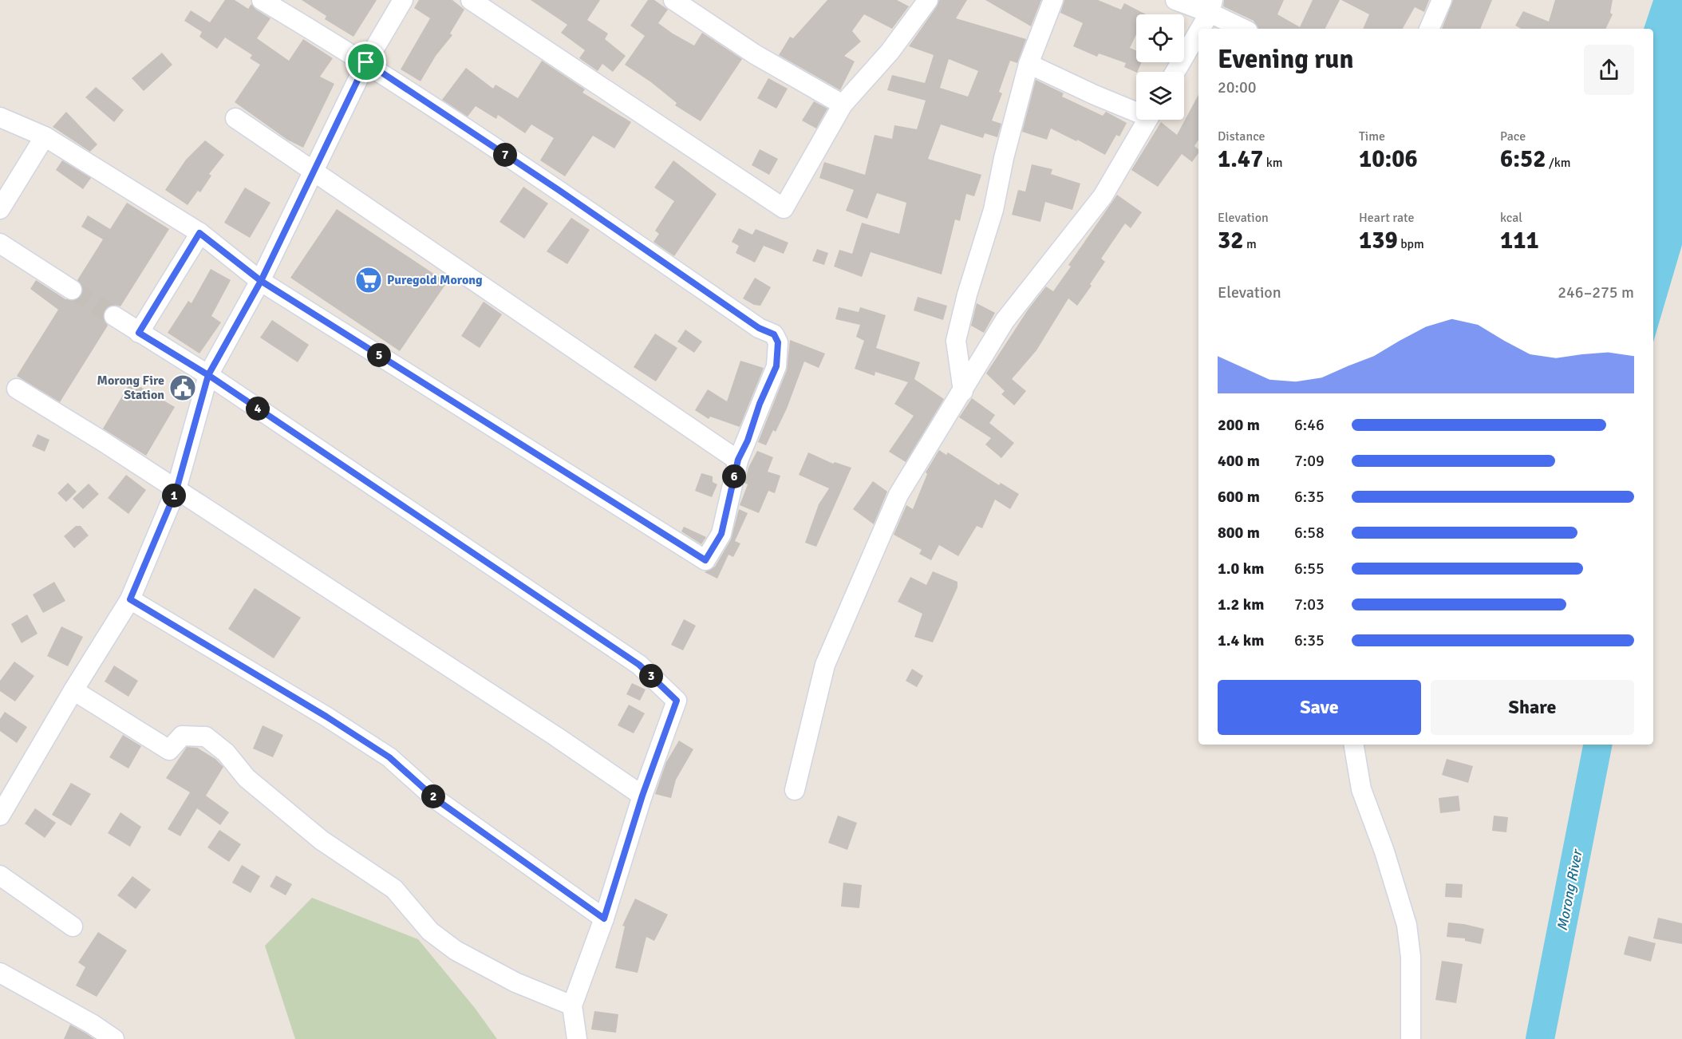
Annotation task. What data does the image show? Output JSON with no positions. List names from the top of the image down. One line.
{"water":["Morong River"],"places":{"supermarket":["Puregold Morong"],"public building":["Morong Fire Station"]},"page":{"heading":["Evening run","20:00"],"stats":[["Distance","1.47 km"],["Time","10:06"],["Pace","6:52 /km"],["Elevation","32 m"],["Heart rate","139 bpm"],["kcal","111"]],"pins":["7","5","4","6","1","3","2"],"chart":["Elevation","246–275 m"],"list":[{"name":"200 m","note":"6:46"},{"name":"400 m","note":"7:09"},{"name":"600 m","note":"6:35"},{"name":"800 m","note":"6:58"},{"name":"1.0 km","note":"6:55"},{"name":"1.2 km","note":"7:03"},{"name":"1.4 km","note":"6:35"}],"buttons":["Save","Share"]}}
